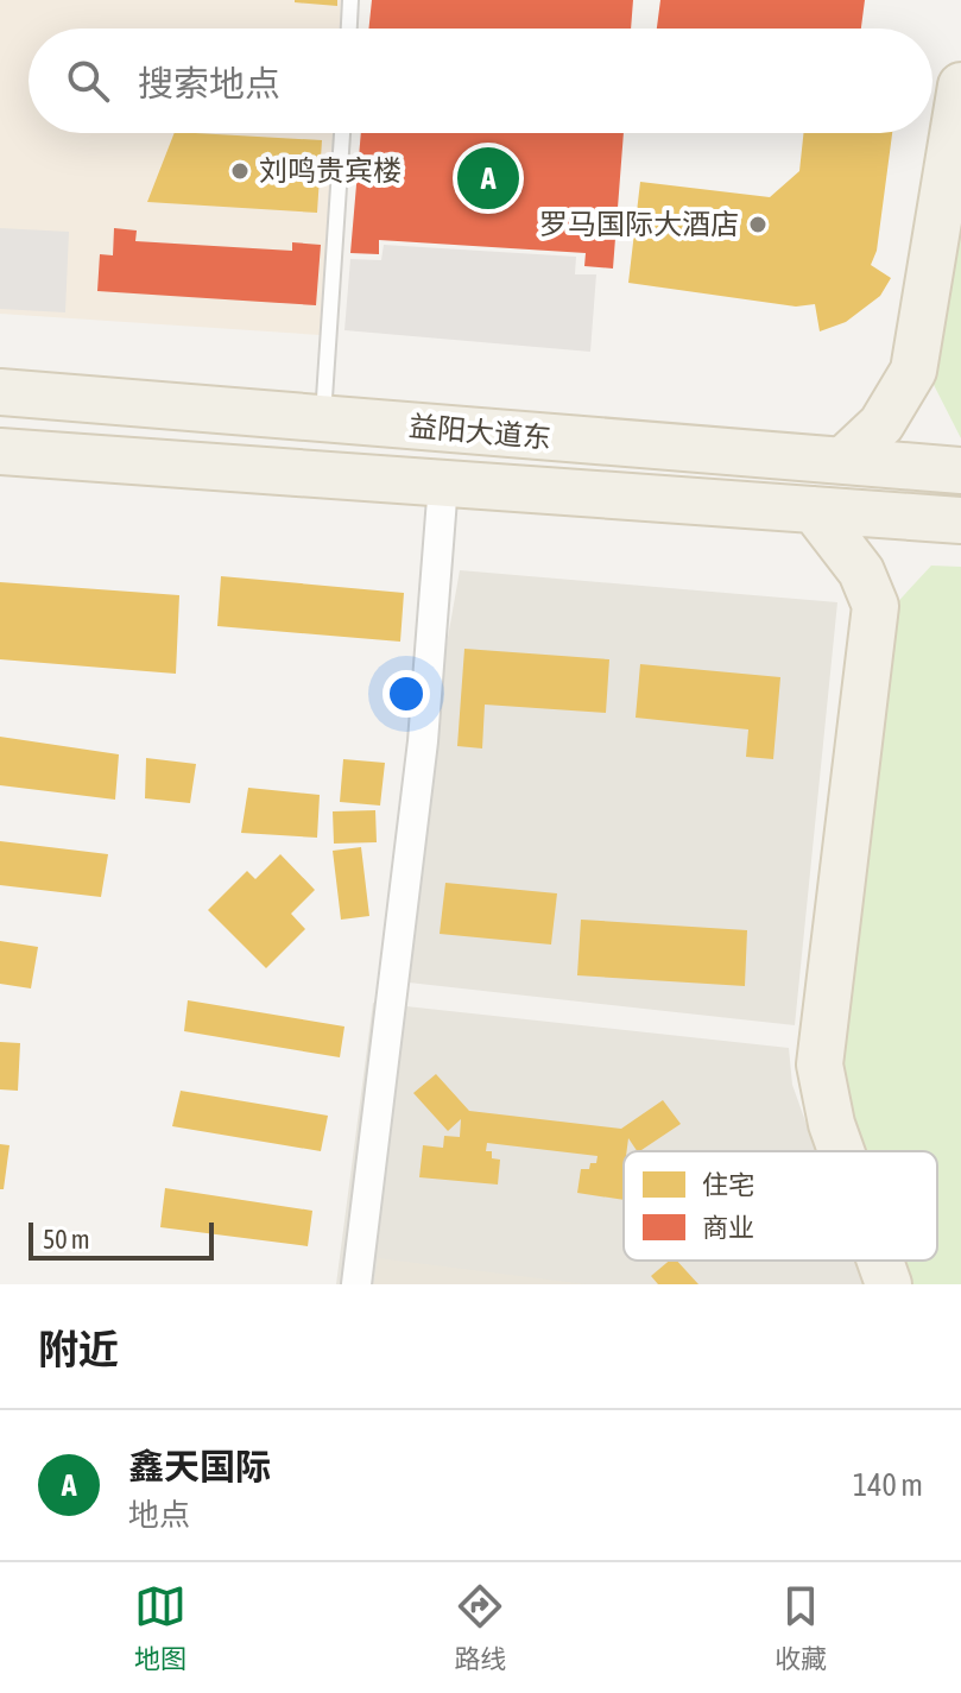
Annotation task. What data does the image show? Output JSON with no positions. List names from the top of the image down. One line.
{"streets":{"main road":["益阳大道东"]},"places":["刘鸣贵宾楼","罗马国际大酒店"],"legend":["住宅","商业"],"scale_bar":"50 m","page":{"search":"搜索地点","pins":"A","scale":"50 m","heading":"附近","list":[{"mark":"A","name":"鑫天国际","note":"地点","value":"140 m"}],"nav":["地图","路线","收藏"]}}
